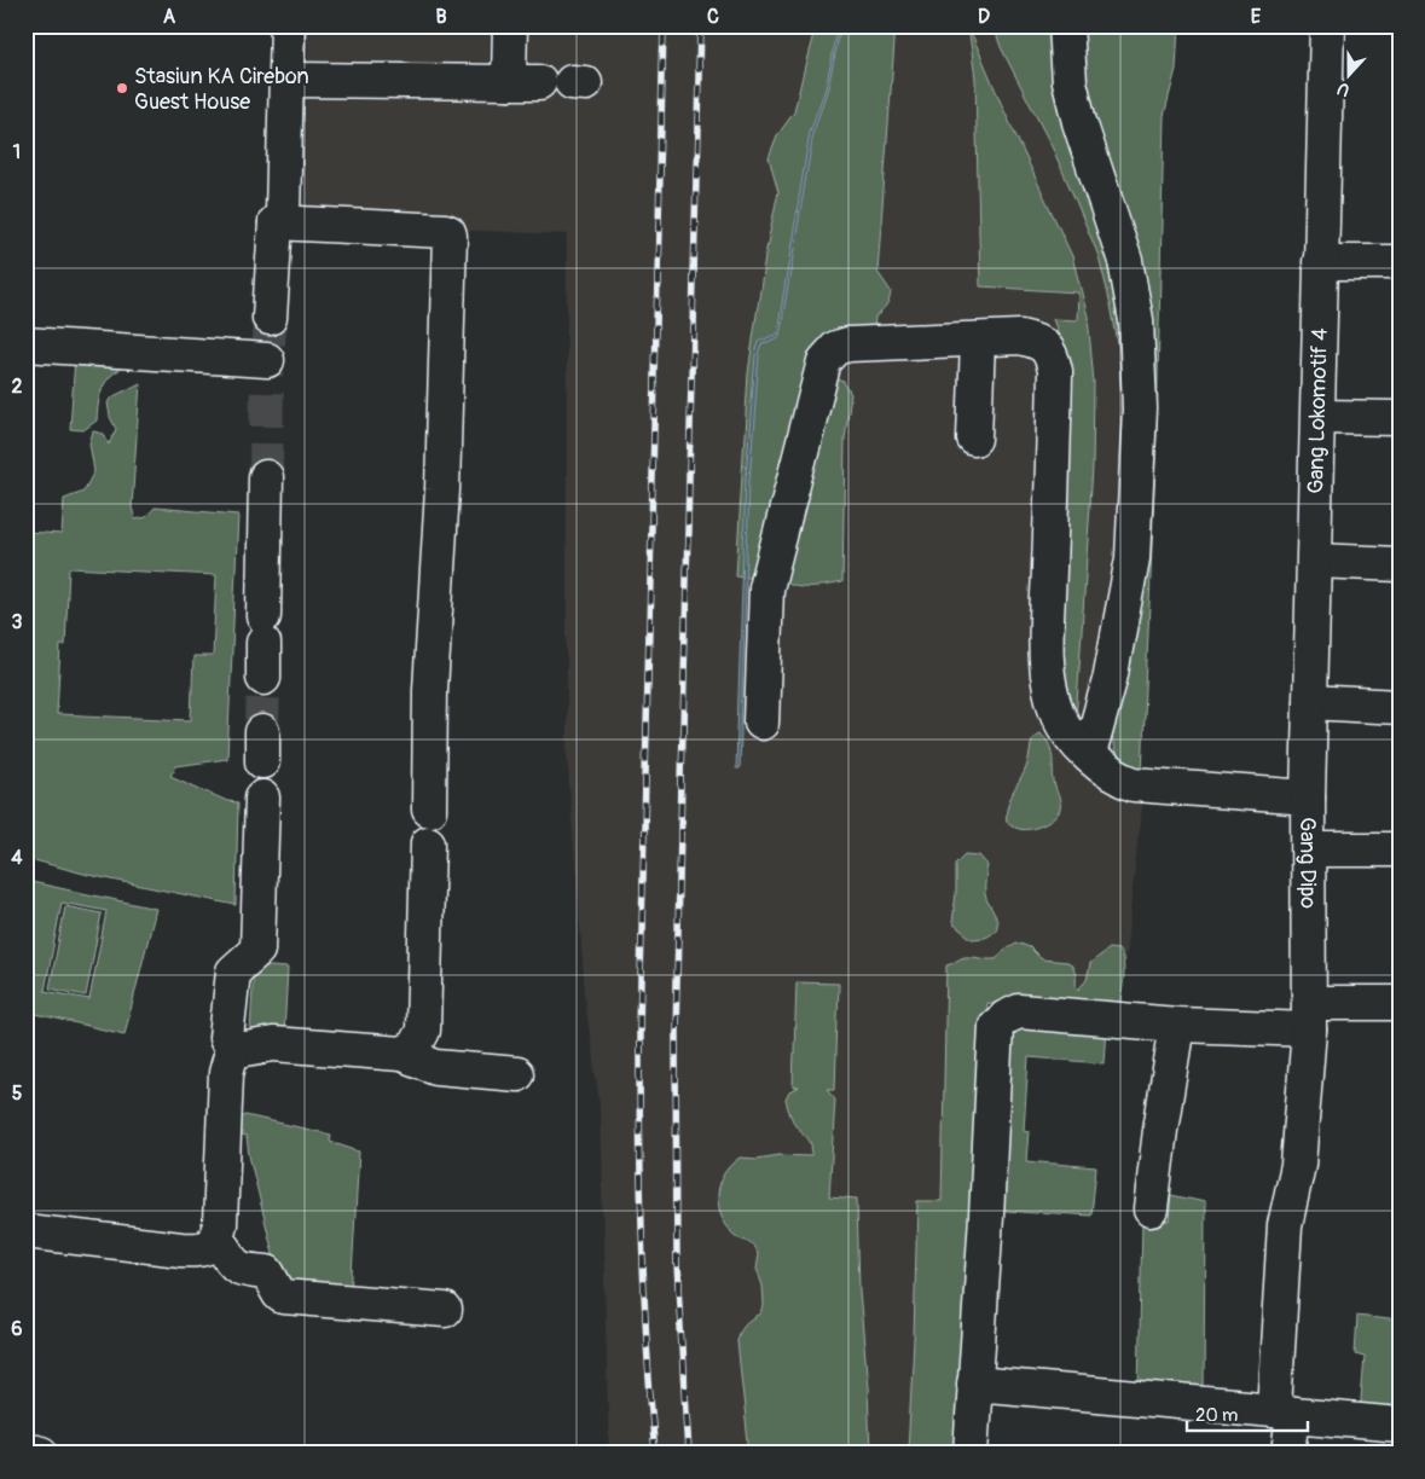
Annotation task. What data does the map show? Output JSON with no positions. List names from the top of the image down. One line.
{"streets":{"street":["Gang Lokomotif 4","Gang Dipo"]},"crossings":[["Gang Lokomotif 4","Gang Dipo"]],"places":["Stasiun KA Cirebon Guest House"],"scale_bar":"20 m","north":"bottom","grid":{"columns":["A","B","C","D","E"],"rows":["1","2","3","4","5","6"]}}
